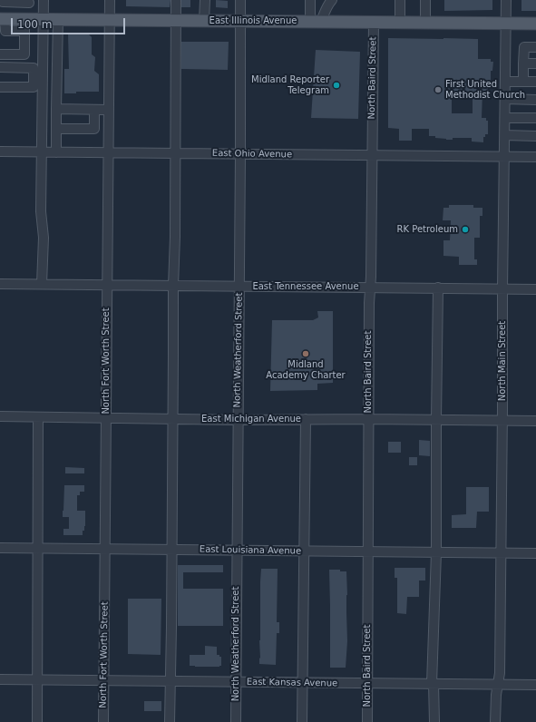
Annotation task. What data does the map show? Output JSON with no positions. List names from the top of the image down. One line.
{"streets":{"main road":["East Illinois Avenue"],"street":["North Baird Street","East Ohio Avenue","East Tennessee Avenue","North Weatherford Street","North Fort Worth Street","North Main Street","East Michigan Avenue","East Louisiana Avenue","East Kansas Avenue"]},"crossings":[["East Illinois Avenue","North Baird Street"],["East Illinois Avenue","North Weatherford Street"],["East Illinois Avenue","North Fort Worth Street"],["East Illinois Avenue","North Main Street"],["North Baird Street","East Ohio Avenue"],["North Baird Street","East Tennessee Avenue"],["North Baird Street","East Michigan Avenue"],["North Baird Street","East Louisiana Avenue"],["North Baird Street","East Kansas Avenue"],["East Ohio Avenue","North Weatherford Street"],["East Ohio Avenue","North Fort Worth Street"],["East Ohio Avenue","North Main Street"],["East Tennessee Avenue","North Weatherford Street"],["East Tennessee Avenue","North Fort Worth Street"],["East Tennessee Avenue","North Main Street"],["North Weatherford Street","East Michigan Avenue"],["North Weatherford Street","East Louisiana Avenue"],["North Weatherford Street","East Kansas Avenue"],["North Fort Worth Street","East Michigan Avenue"],["North Fort Worth Street","East Louisiana Avenue"],["North Fort Worth Street","East Kansas Avenue"],["North Main Street","East Michigan Avenue"],["North Main Street","East Louisiana Avenue"],["North Main Street","East Kansas Avenue"]],"places":["Midland Reporter Telegram","First United Methodist Church","RK Petroleum","Midland Academy Charter"],"scale_bar":"100 m"}
